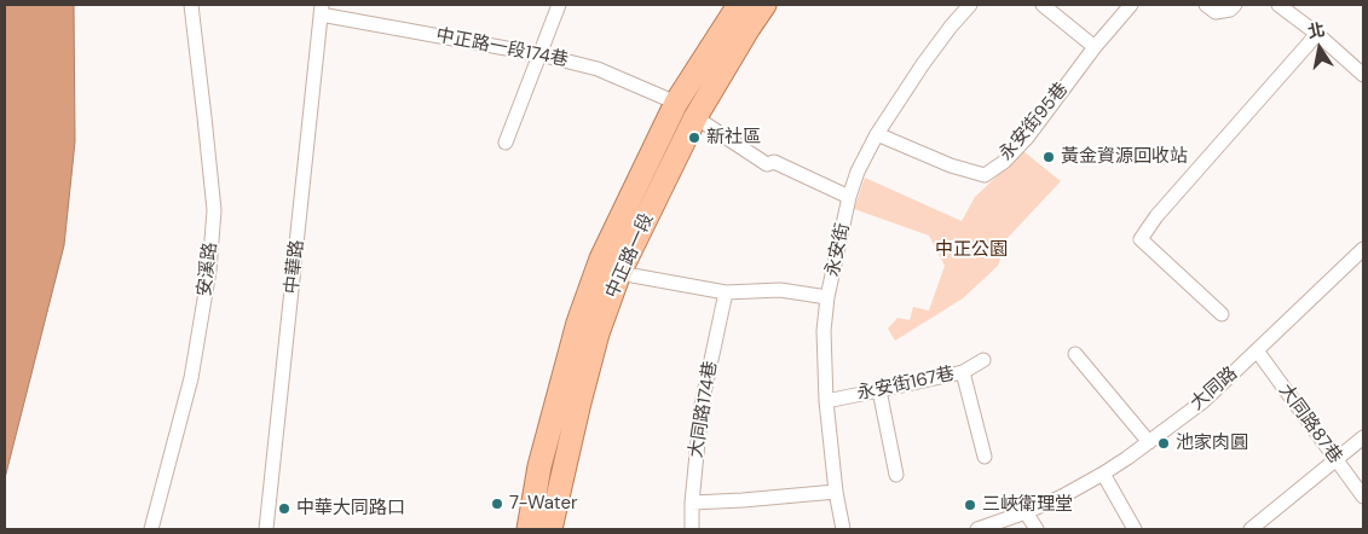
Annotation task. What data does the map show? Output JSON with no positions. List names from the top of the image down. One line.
{"streets":{"main road":["中正路一段"],"street":["中正路一段174巷","永安街95巷","永安街","中華路","安溪路","永安街167巷","大同路","大同路174巷","大同路87巷"]},"crossings":[["中正路一段174巷","中正路一段"],["中正路一段174巷","中華路"],["永安街95巷","永安街"],["永安街","永安街167巷"],["大同路","大同路87巷"]],"parks":["中正公園"],"places":["新社區","黃金資源回收站","池家肉圓","7-Water","三峽衛理堂","中華大同路口"],"north":"top"}
